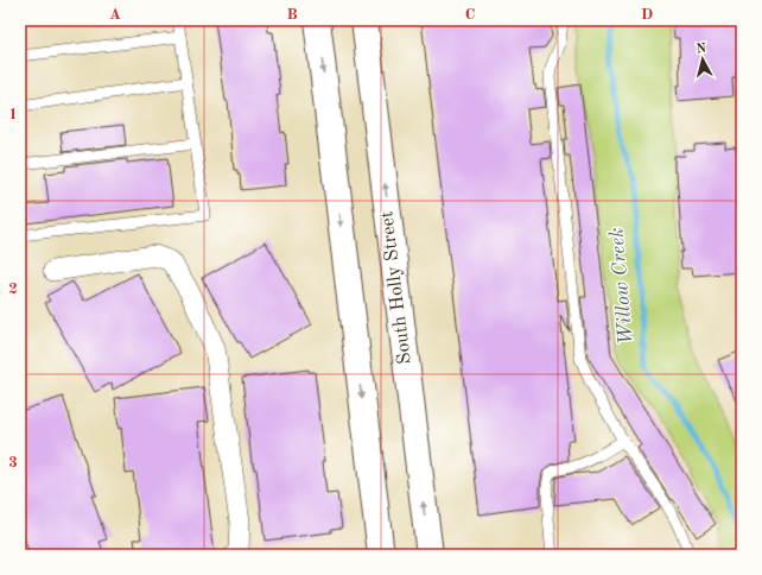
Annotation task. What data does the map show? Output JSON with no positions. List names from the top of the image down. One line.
{"streets":{"main road":["South Holly Street"]},"water":["Willow Creek"],"north":"top","grid":{"columns":["A","B","C","D"],"rows":["1","2","3"]}}
